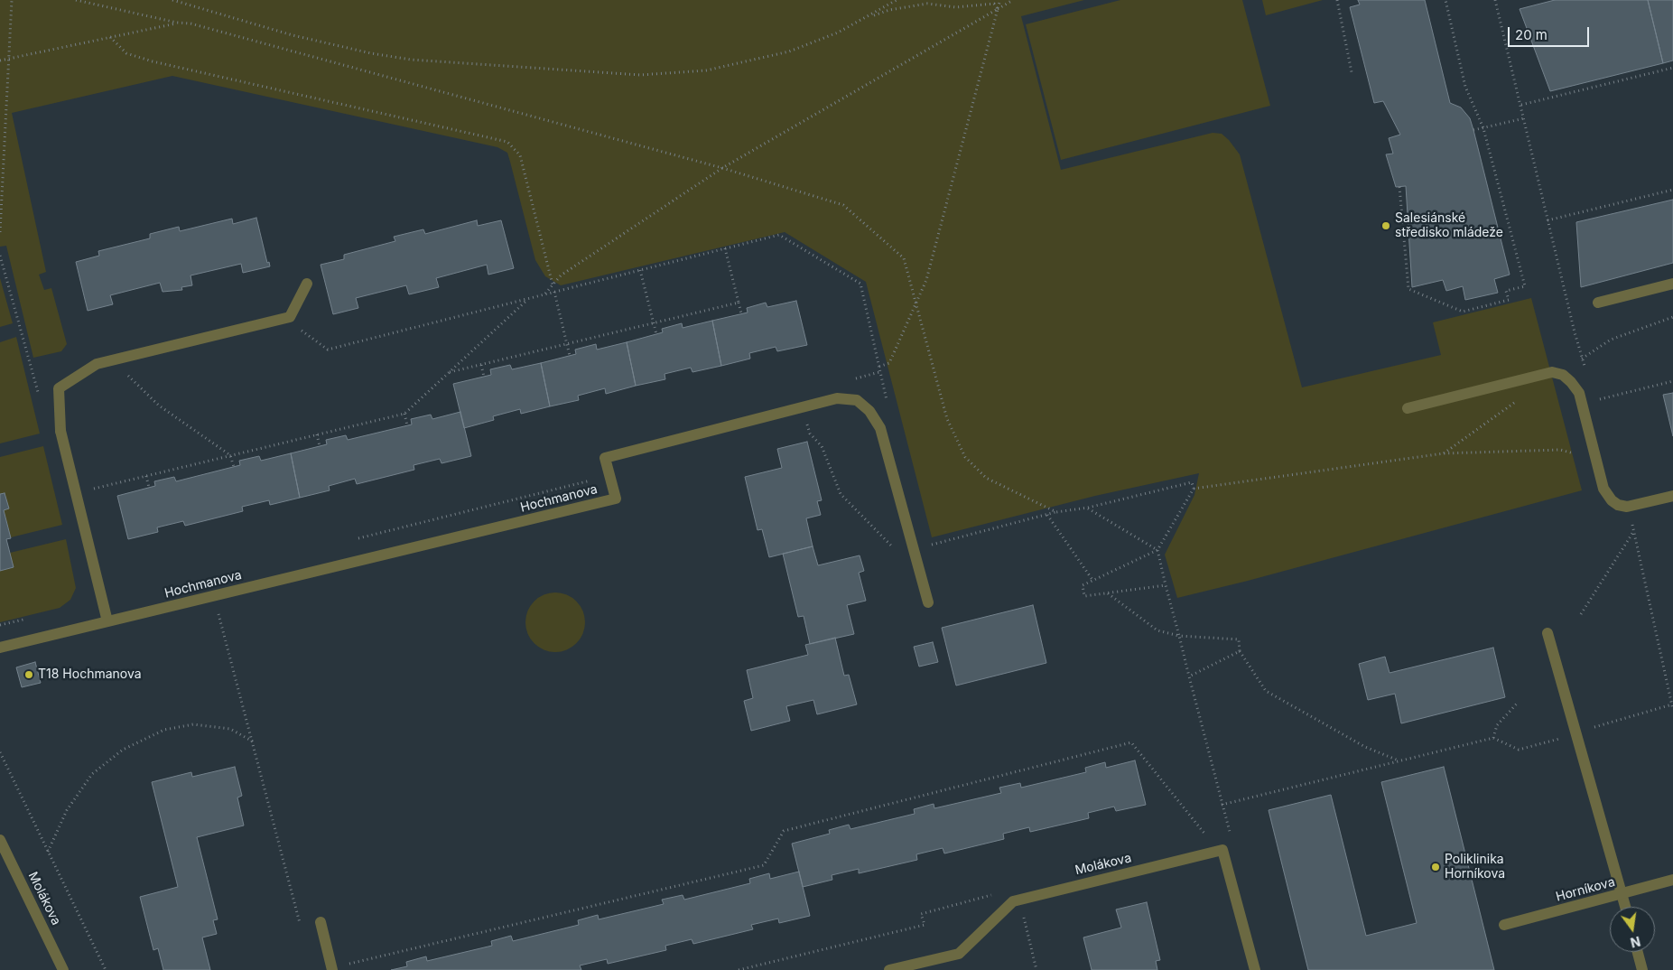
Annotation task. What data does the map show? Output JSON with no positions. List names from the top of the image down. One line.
{"streets":{"street":["Hochmanova","Molákova","Horníkova"]},"places":["Salesiánské středisko mládeže","T18 Hochmanova","Poliklinika Horníkova"],"scale_bar":"20 m","north":"bottom"}
